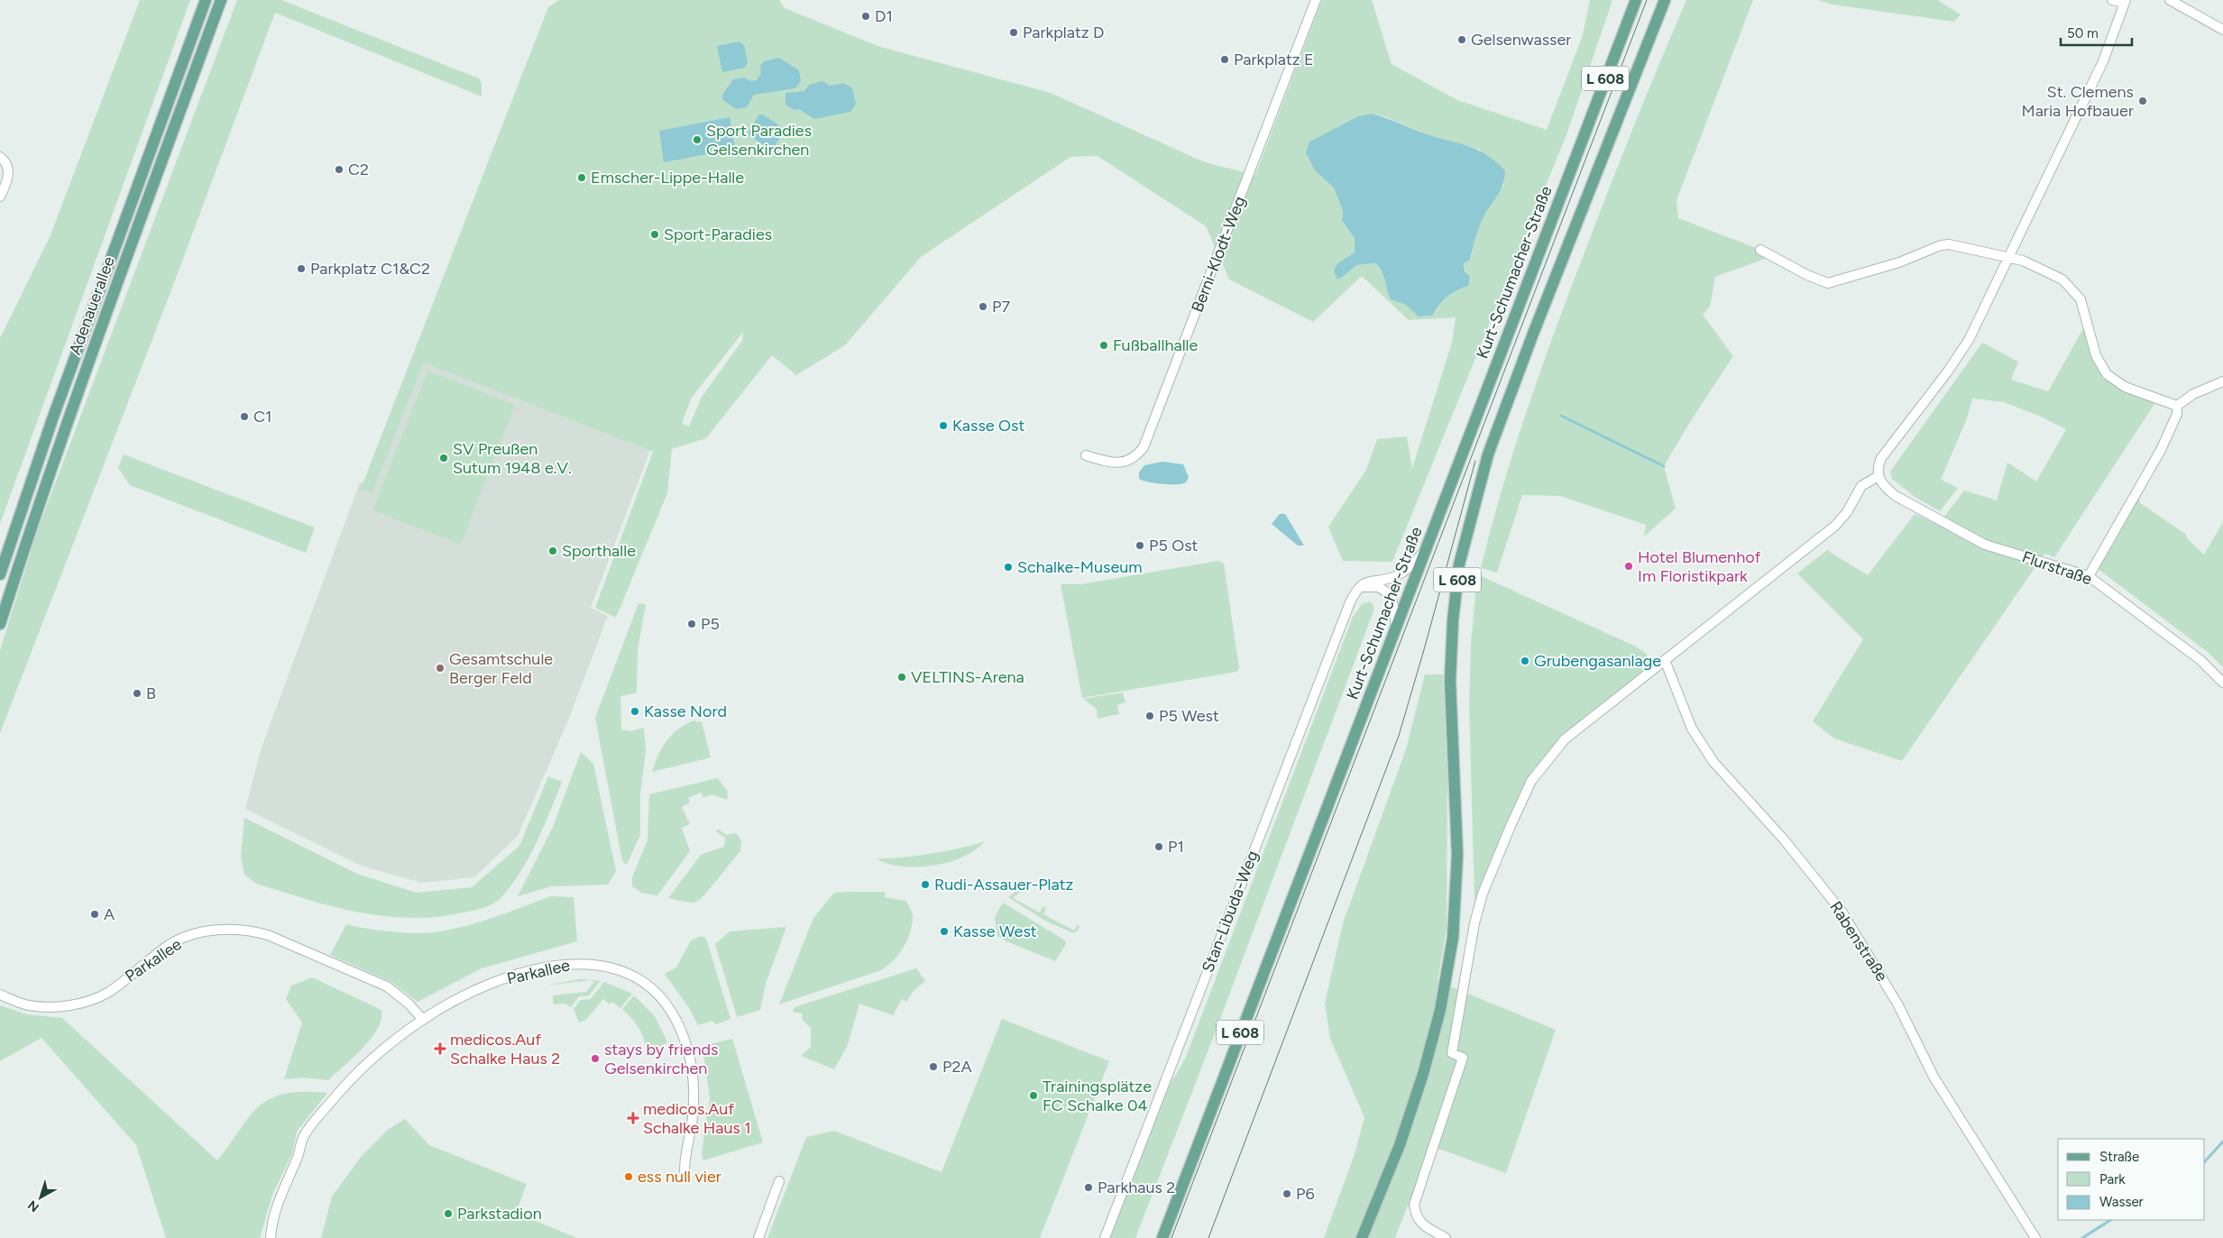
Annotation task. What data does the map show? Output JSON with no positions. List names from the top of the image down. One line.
{"streets":{"main road":["L 608","Kurt-Schumacher-Straße","Adenauerallee"],"street":["Berni-Klodt-Weg","Flurstraße","Stan-Libuda-Weg","Rabenstraße","Parkallee"]},"places":{"other":["D1","Parkplatz D","Gelsenwasser","Parkplatz E","St. Clemens Maria Hofbauer","Sport Paradies Gelsenkirchen","C2","Emscher-Lippe-Halle","Sport-Paradies","Parkplatz C1&C2","P7","Fußballhalle","C1","Kasse Ost","SV Preußen Sutum 1948 e.V.","P5 Ost","Sporthalle","Hotel Blumenhof Im Floristikpark","Schalke-Museum","P5","Grubengasanlage","Gesamtschule Berger Feld","VELTINS-Arena","B","Kasse Nord","P5 West","P1","Rudi-Assauer-Platz","A","Kasse West","stays by friends Gelsenkirchen","P2A","Trainingsplätze FC Schalke 04","ess null vier","Parkhaus 2","P6","Parkstadion"],"health":["medicos.Auf Schalke Haus 2","medicos.Auf Schalke Haus 1"]},"legend":["Straße","Park","Wasser"],"scale_bar":"50 m","north":"bottom left"}
